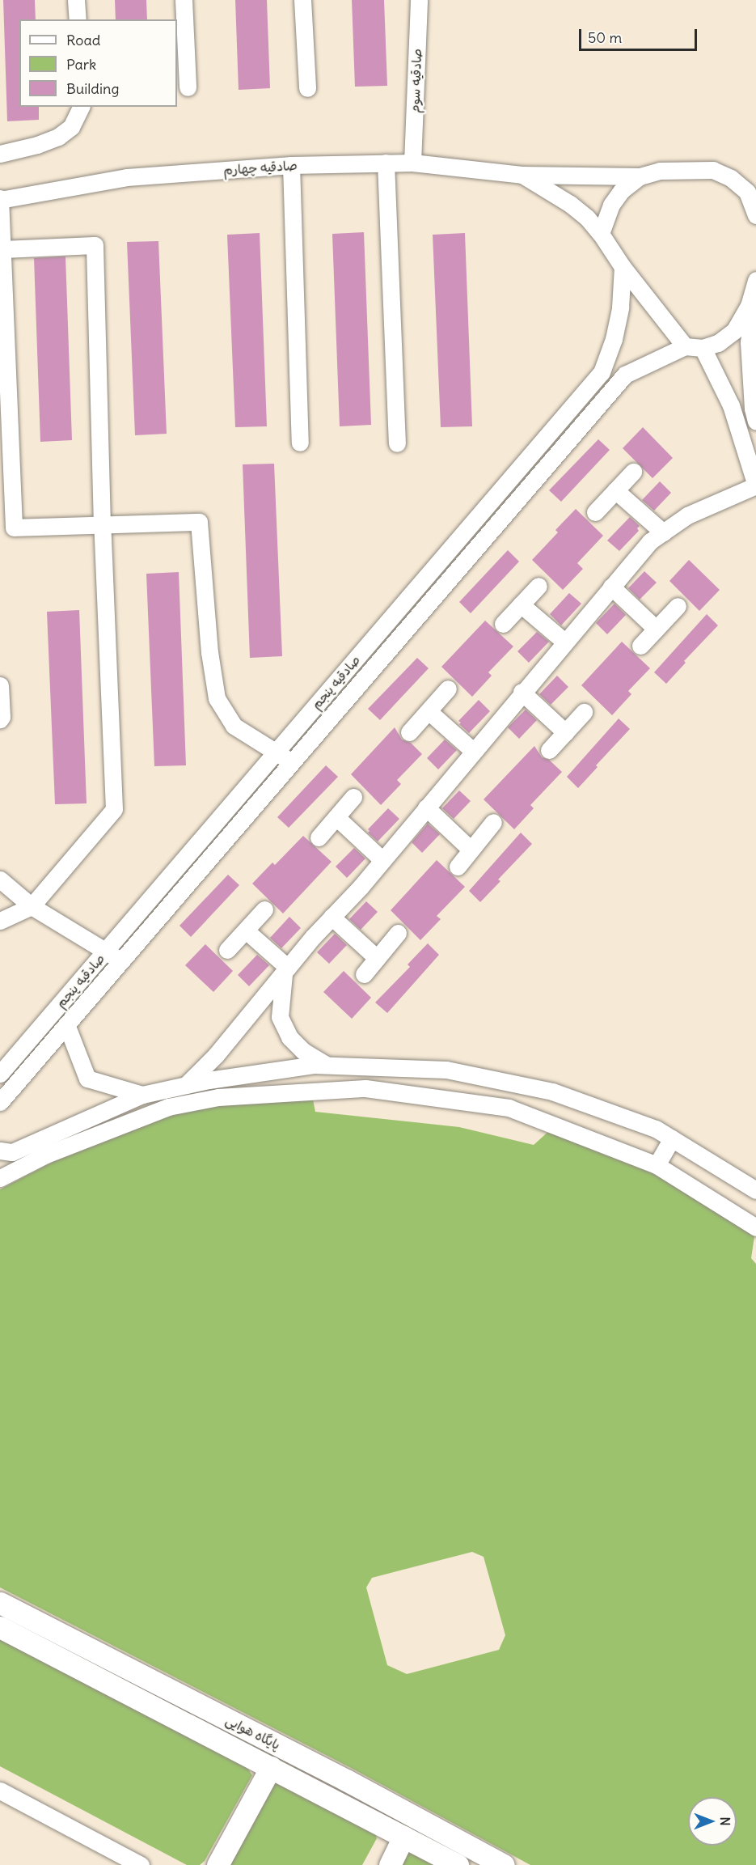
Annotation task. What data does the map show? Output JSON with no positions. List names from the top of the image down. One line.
{"streets":{"main road":["پایگاه هوایی"],"street":["صادقیه سوم","صادقیه چهارم","صادقیه پنجم"]},"crossings":[["صادقیه سوم","صادقیه چهارم"]],"legend":["Road","Park","Building"],"scale_bar":"50 m","north":"right"}
